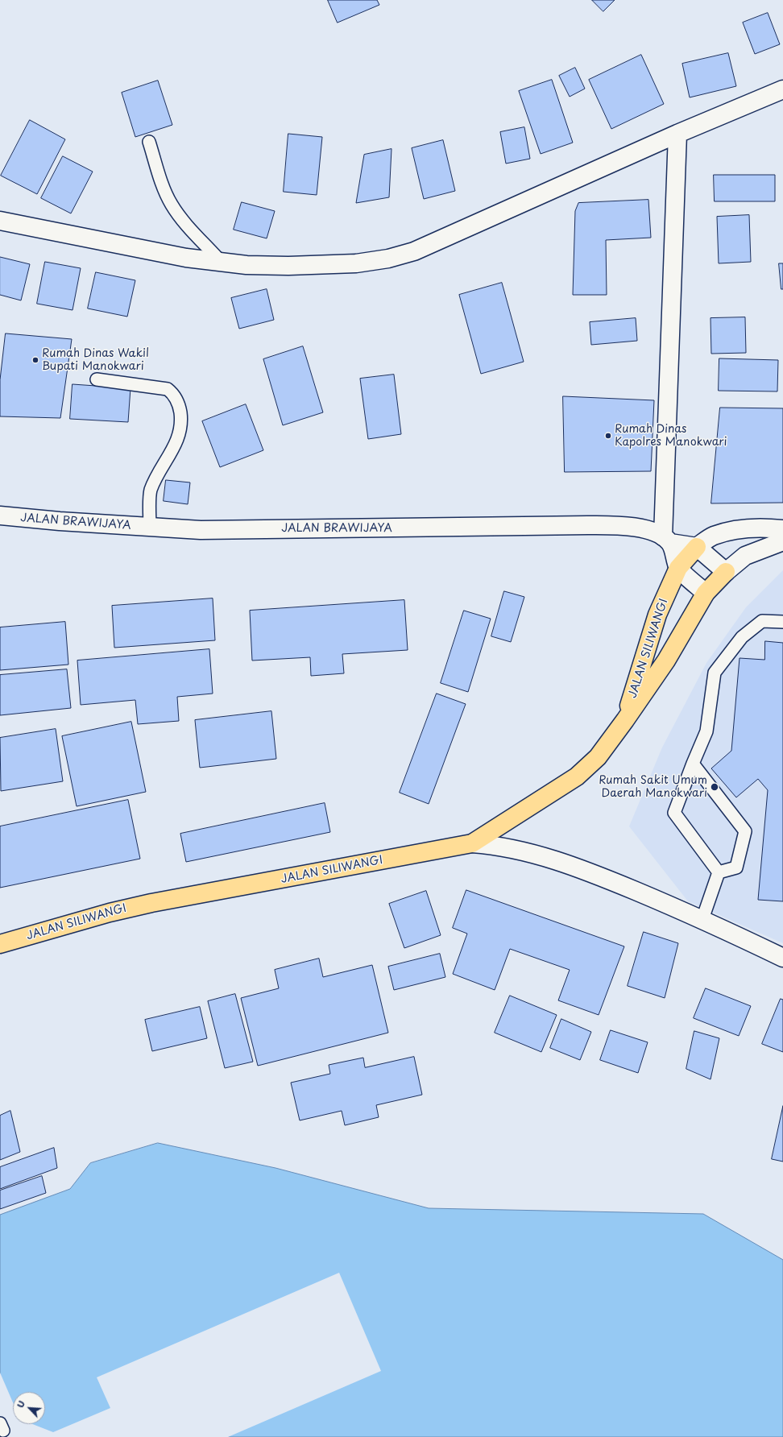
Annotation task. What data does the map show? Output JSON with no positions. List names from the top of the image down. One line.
{"streets":{"highway":["JALAN SILIWANGI"],"street":["JALAN BRAWIJAYA"]},"crossings":[["JALAN BRAWIJAYA","JALAN SILIWANGI"]],"places":["Rumah Dinas Wakil Bupati Manokwari","Rumah Dinas Kapolres Manokwari","Rumah Sakit Umum Daerah Manokwari"],"north":"top left"}
